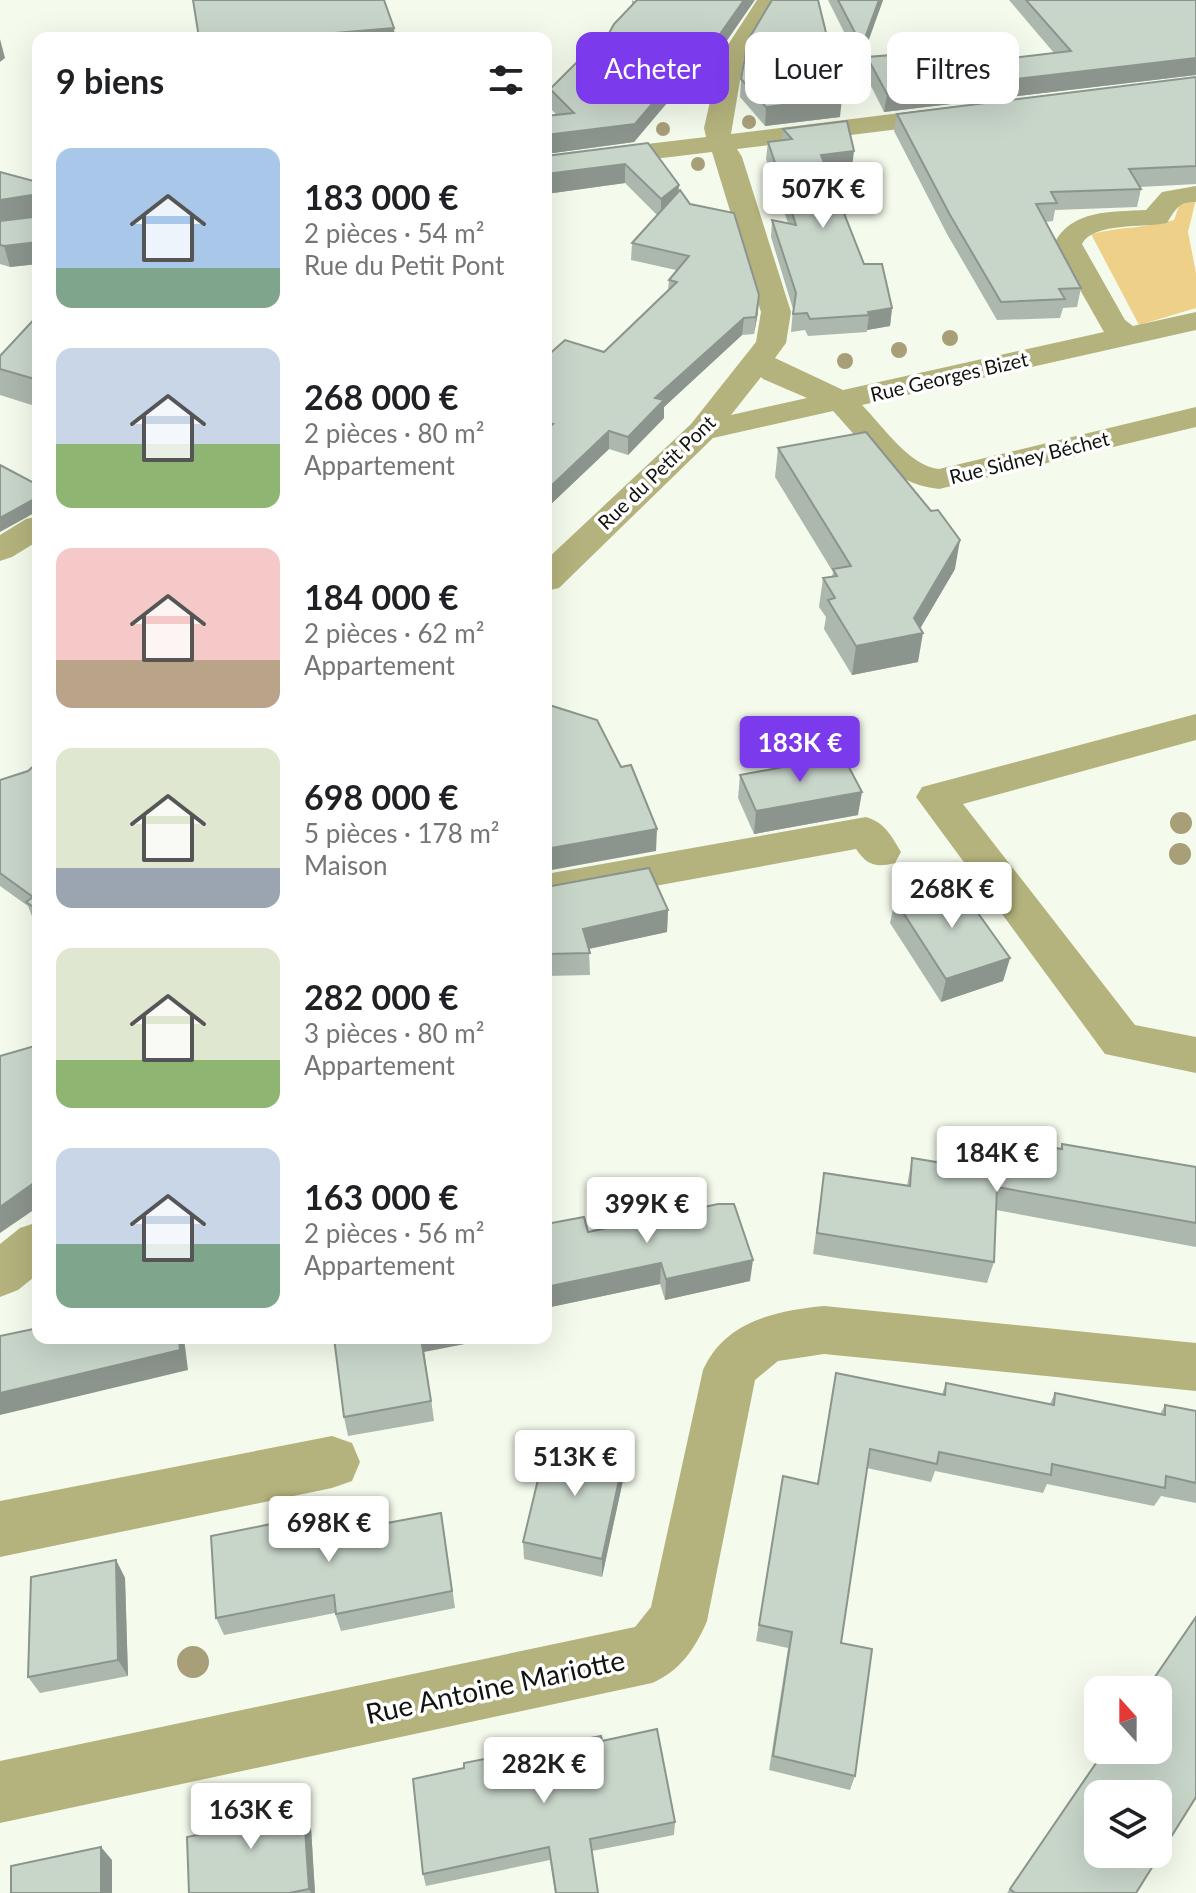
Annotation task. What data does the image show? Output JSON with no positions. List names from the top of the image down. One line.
{"streets":{"street":["Rue Georges Bizet","Rue Sidney Béchet","Rue du Petit Pont","Rue Antoine Mariotte"]},"crossings":[["Rue Georges Bizet","Rue Sidney Béchet"],["Rue Georges Bizet","Rue du Petit Pont"],["Rue Sidney Béchet","Rue du Petit Pont"]],"north":"top","page":{"chip":["Acheter","Louer","Filtres"],"heading":"9 biens","list":[{"name":"183 000 €","note":"2 pièces · 54 m² · Rue du Petit Pont"},{"name":"268 000 €","note":"2 pièces · 80 m² · Appartement"},{"name":"184 000 €","note":"2 pièces · 62 m² · Appartement"},{"name":"698 000 €","note":"5 pièces · 178 m² · Maison"},{"name":"282 000 €","note":"3 pièces · 80 m² · Appartement"},{"name":"163 000 €","note":"2 pièces · 56 m² · Appartement"}],"price":["507K €","183K €","268K €","184K €","399K €","513K €","698K €","282K €","163K €"]}}
